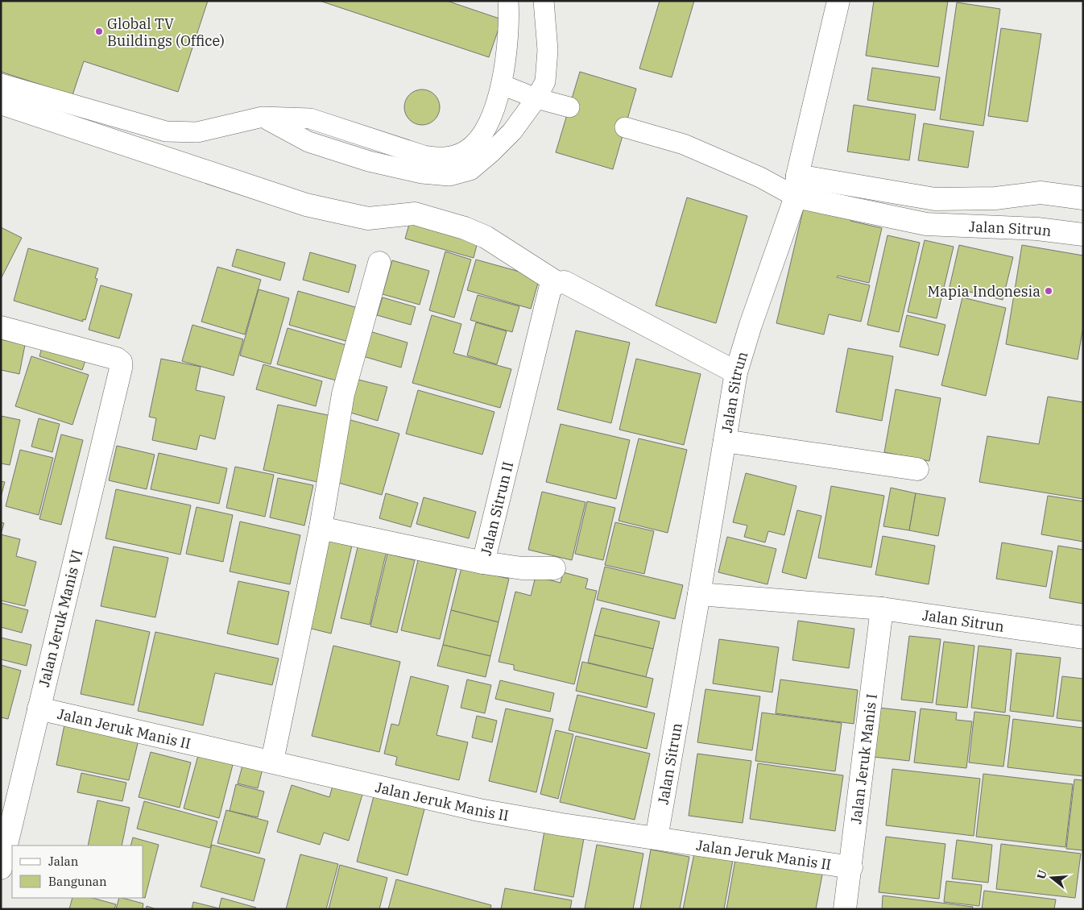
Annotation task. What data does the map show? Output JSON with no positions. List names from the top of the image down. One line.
{"streets":{"street":["Jalan Sitrun","Jalan Sitrun II","Jalan Jeruk Manis VI","Jalan Jeruk Manis II","Jalan Jeruk Manis I"]},"crossings":[["Jalan Sitrun","Jalan Jeruk Manis II"],["Jalan Sitrun","Jalan Jeruk Manis I"],["Jalan Jeruk Manis VI","Jalan Jeruk Manis II"],["Jalan Jeruk Manis II","Jalan Jeruk Manis I"]],"places":["Global TV Buildings (Office)","Mapia Indonesia"],"legend":["Jalan","Bangunan"],"north":"left"}
